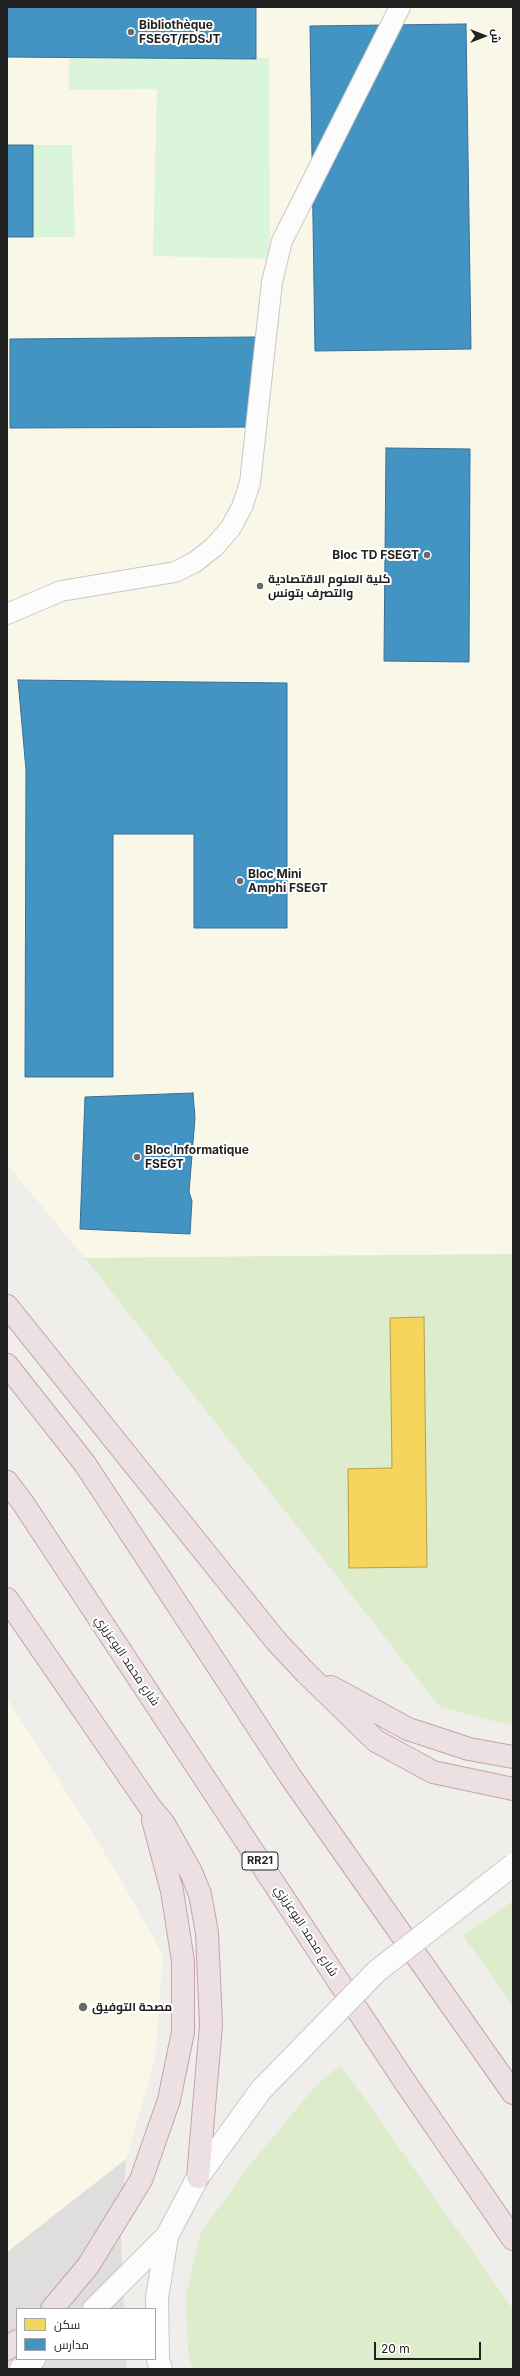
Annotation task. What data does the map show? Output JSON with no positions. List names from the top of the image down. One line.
{"streets":{"highway":["شارع محمد البوعزيزي","RR21"]},"places":["Bibliothèque FSEGT/FDSJT","Bloc TD FSEGT","كلية العلوم الاقتصادية والتصرف بتونس","Bloc Mini Amphi FSEGT","Bloc Informatique FSEGT","مصحة التوفيق"],"legend":["سكن","مدارس"],"scale_bar":"20 m","north":"right"}
